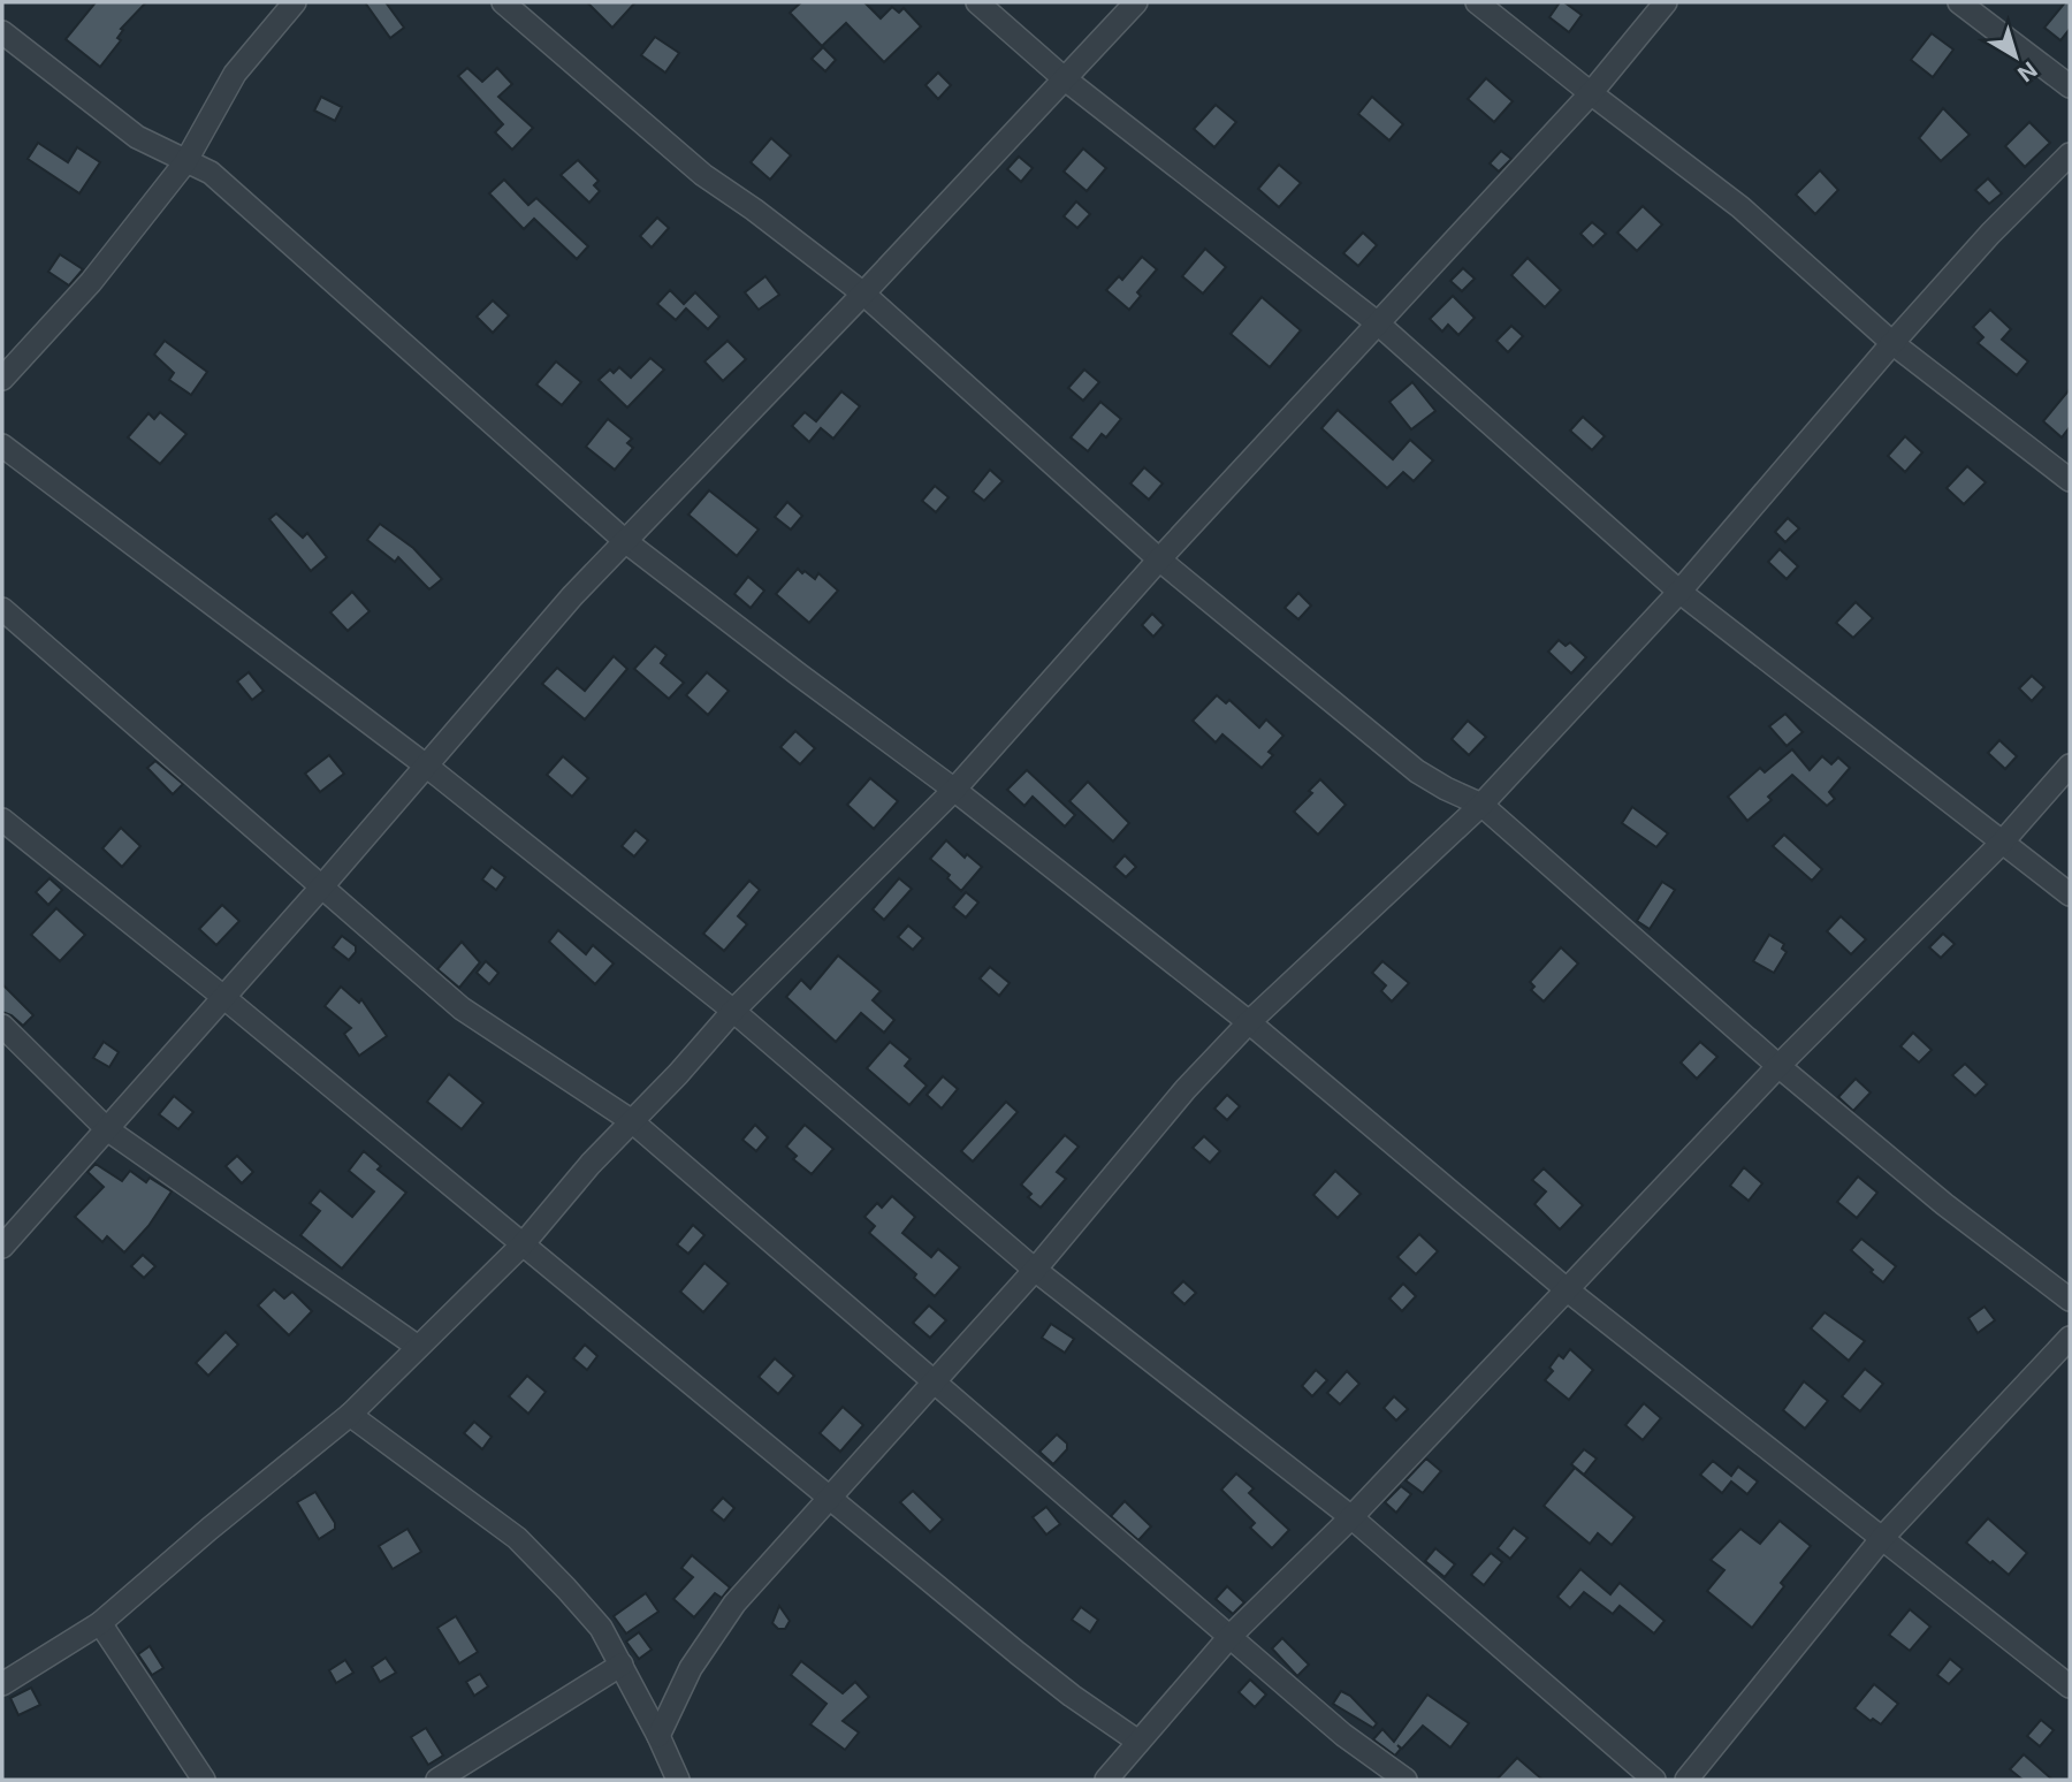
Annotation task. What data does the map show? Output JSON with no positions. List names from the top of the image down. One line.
{"north":"bottom right"}
